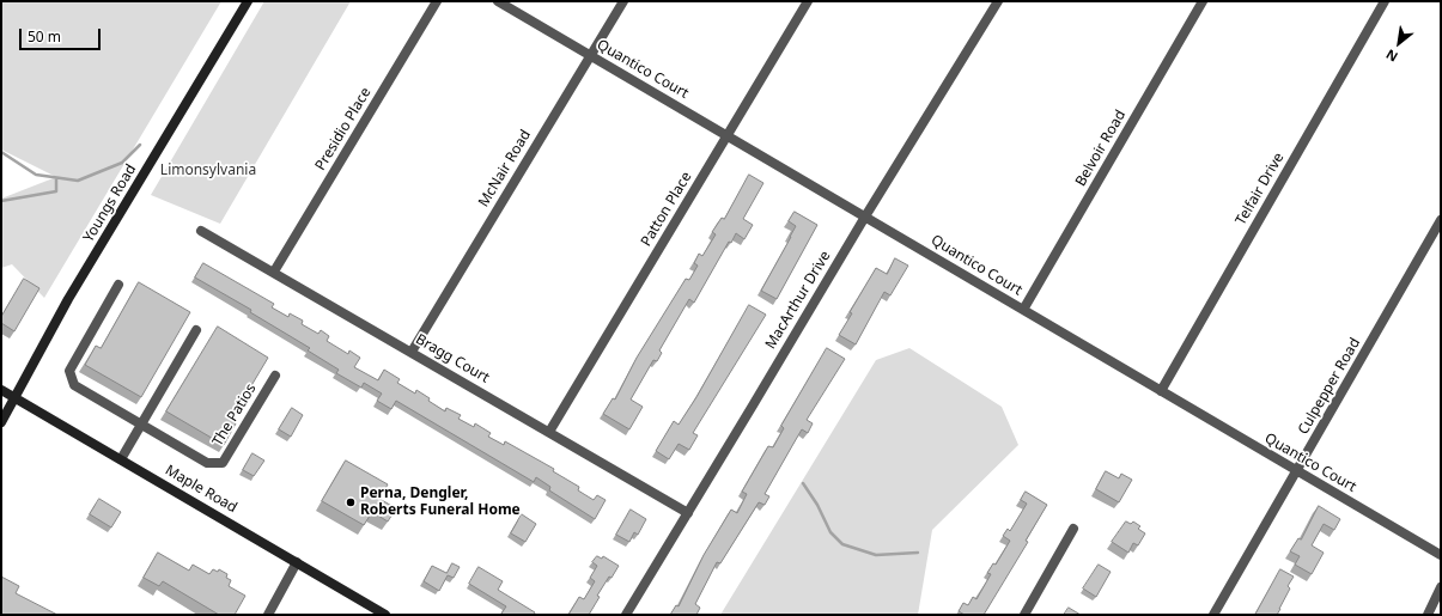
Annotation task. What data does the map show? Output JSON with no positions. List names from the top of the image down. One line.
{"streets":{"street":["Quantico Court","Presidio Place","Belvoir Road","McNair Road","Telfair Drive","Youngs Road","Patton Place","MacArthur Drive","Bragg Court","Culpepper Road","The Patios","Maple Road"]},"crossings":[["Quantico Court","Belvoir Road"],["Quantico Court","McNair Road"],["Quantico Court","Telfair Drive"],["Quantico Court","Patton Place"],["Quantico Court","MacArthur Drive"],["Quantico Court","Culpepper Road"],["Presidio Place","Bragg Court"],["McNair Road","Bragg Court"],["Youngs Road","Maple Road"],["Patton Place","Bragg Court"],["MacArthur Drive","Bragg Court"]],"parks":["Limonsylvania"],"places":["Perna, Dengler, Roberts Funeral Home"],"scale_bar":"50 m","north":"bottom left"}
